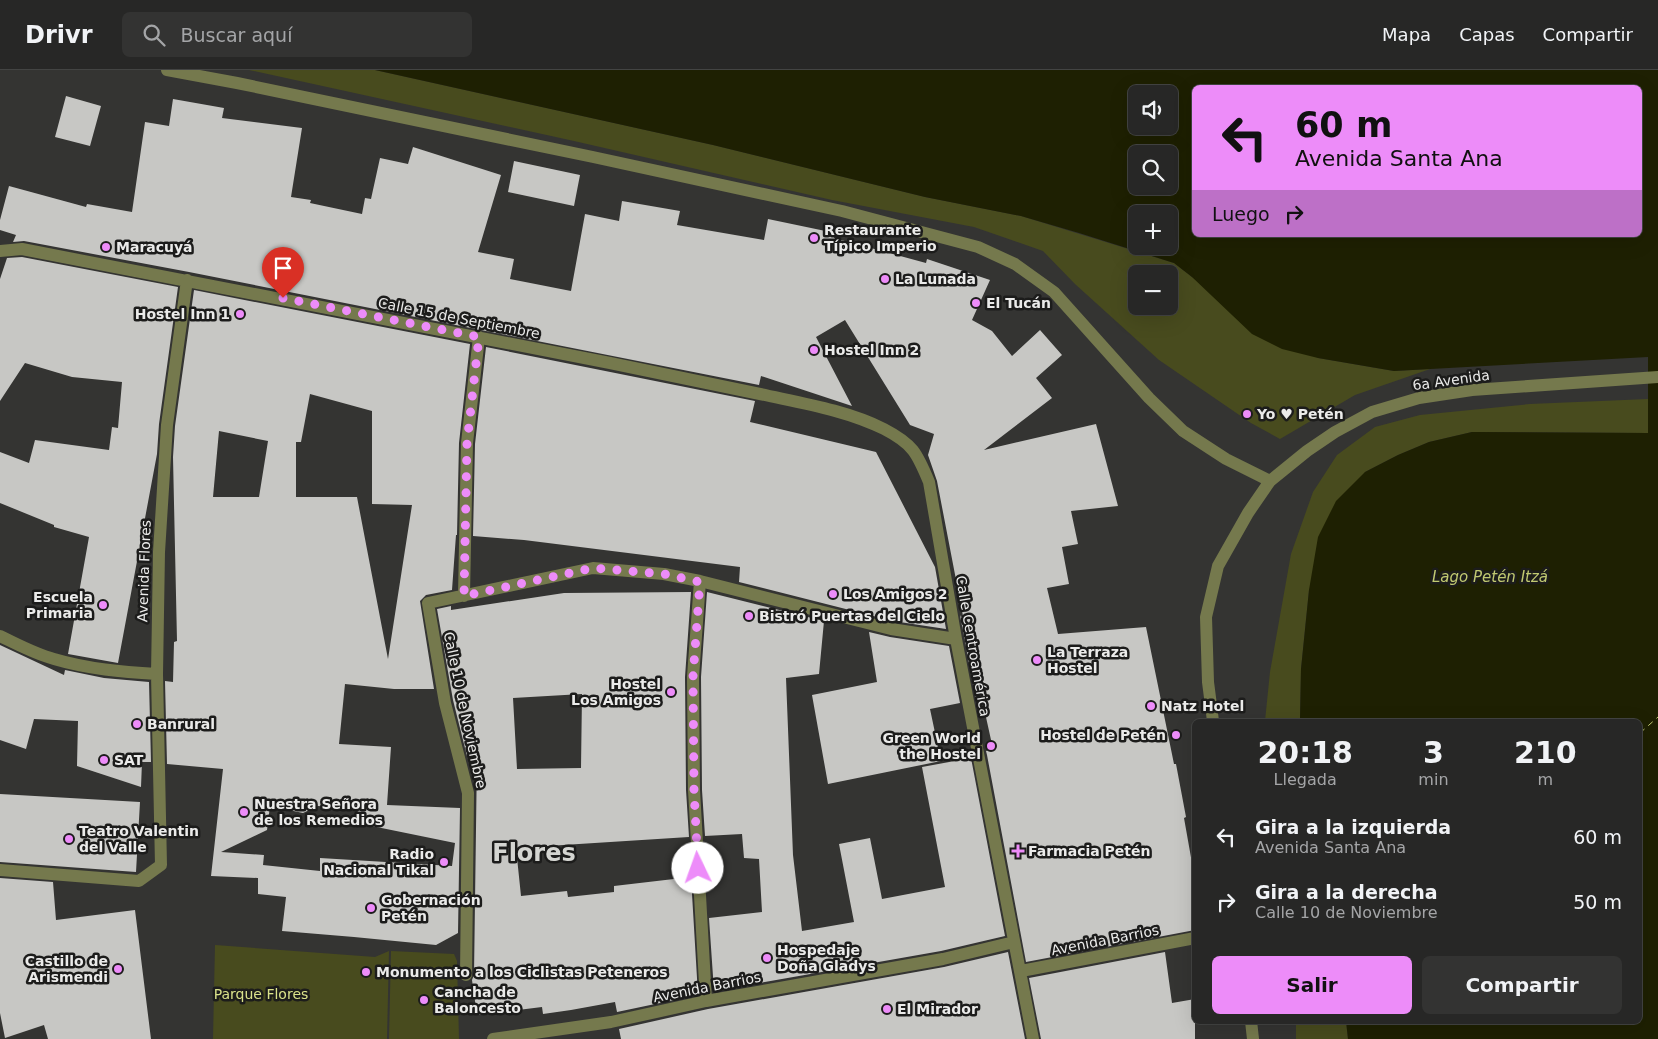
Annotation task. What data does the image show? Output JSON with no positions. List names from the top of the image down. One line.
{"streets":{"street":["Calle 15 de Septiembre","6a Avenida","Avenida Flores","Calle Centroamérica","Calle 10 de Noviembre","Avenida Barrios"]},"crossings":[["Calle 15 de Septiembre","Avenida Flores"],["Calle 15 de Septiembre","Calle Centroamérica"],["Calle Centroamérica","Avenida Barrios"]],"districts":["Flores"],"water":["Lago Petén Itzá"],"parks":["Parque Flores"],"places":{"other":["Restaurante Típico Imperio","Maracuyá","La Lunada","El Tucán","Hostel Inn 1","Hostel Inn 2","Yo ♥ Petén","Los Amigos 2","Escuela Primaria","Bistró Puertas del Cielo","La Terraza Hostel","Hostel Los Amigos","Natz Hotel","Banrural","Hostel de Petén","Green World the Hostel","SAT","Nuestra Señora de los Remedios","Teatro Valentin del Valle","Radio Nacional Tikal","Gobernación Petén","Hospedaje Doña Gladys","Castillo de Arismendi","Monumento a los Ciclistas Peteneros","Cancha de Baloncesto","El Mirador"],"health":["Farmacia Petén"]},"page":{"header":"Drivr","search":"Buscar aquí","nav":["Mapa","Capas","Compartir"],"map_buttons":["+","−"],"turn":["60 m","Avenida Santa Ana"],"then":"Luego","eta":["20:18","Llegada","3","min","210","m"],"list":[{"name":"Gira a la izquierda","note":"Avenida Santa Ana","value":"60 m"},{"name":"Gira a la derecha","note":"Calle 10 de Noviembre","value":"50 m"}],"buttons":["Salir","Compartir"]}}
